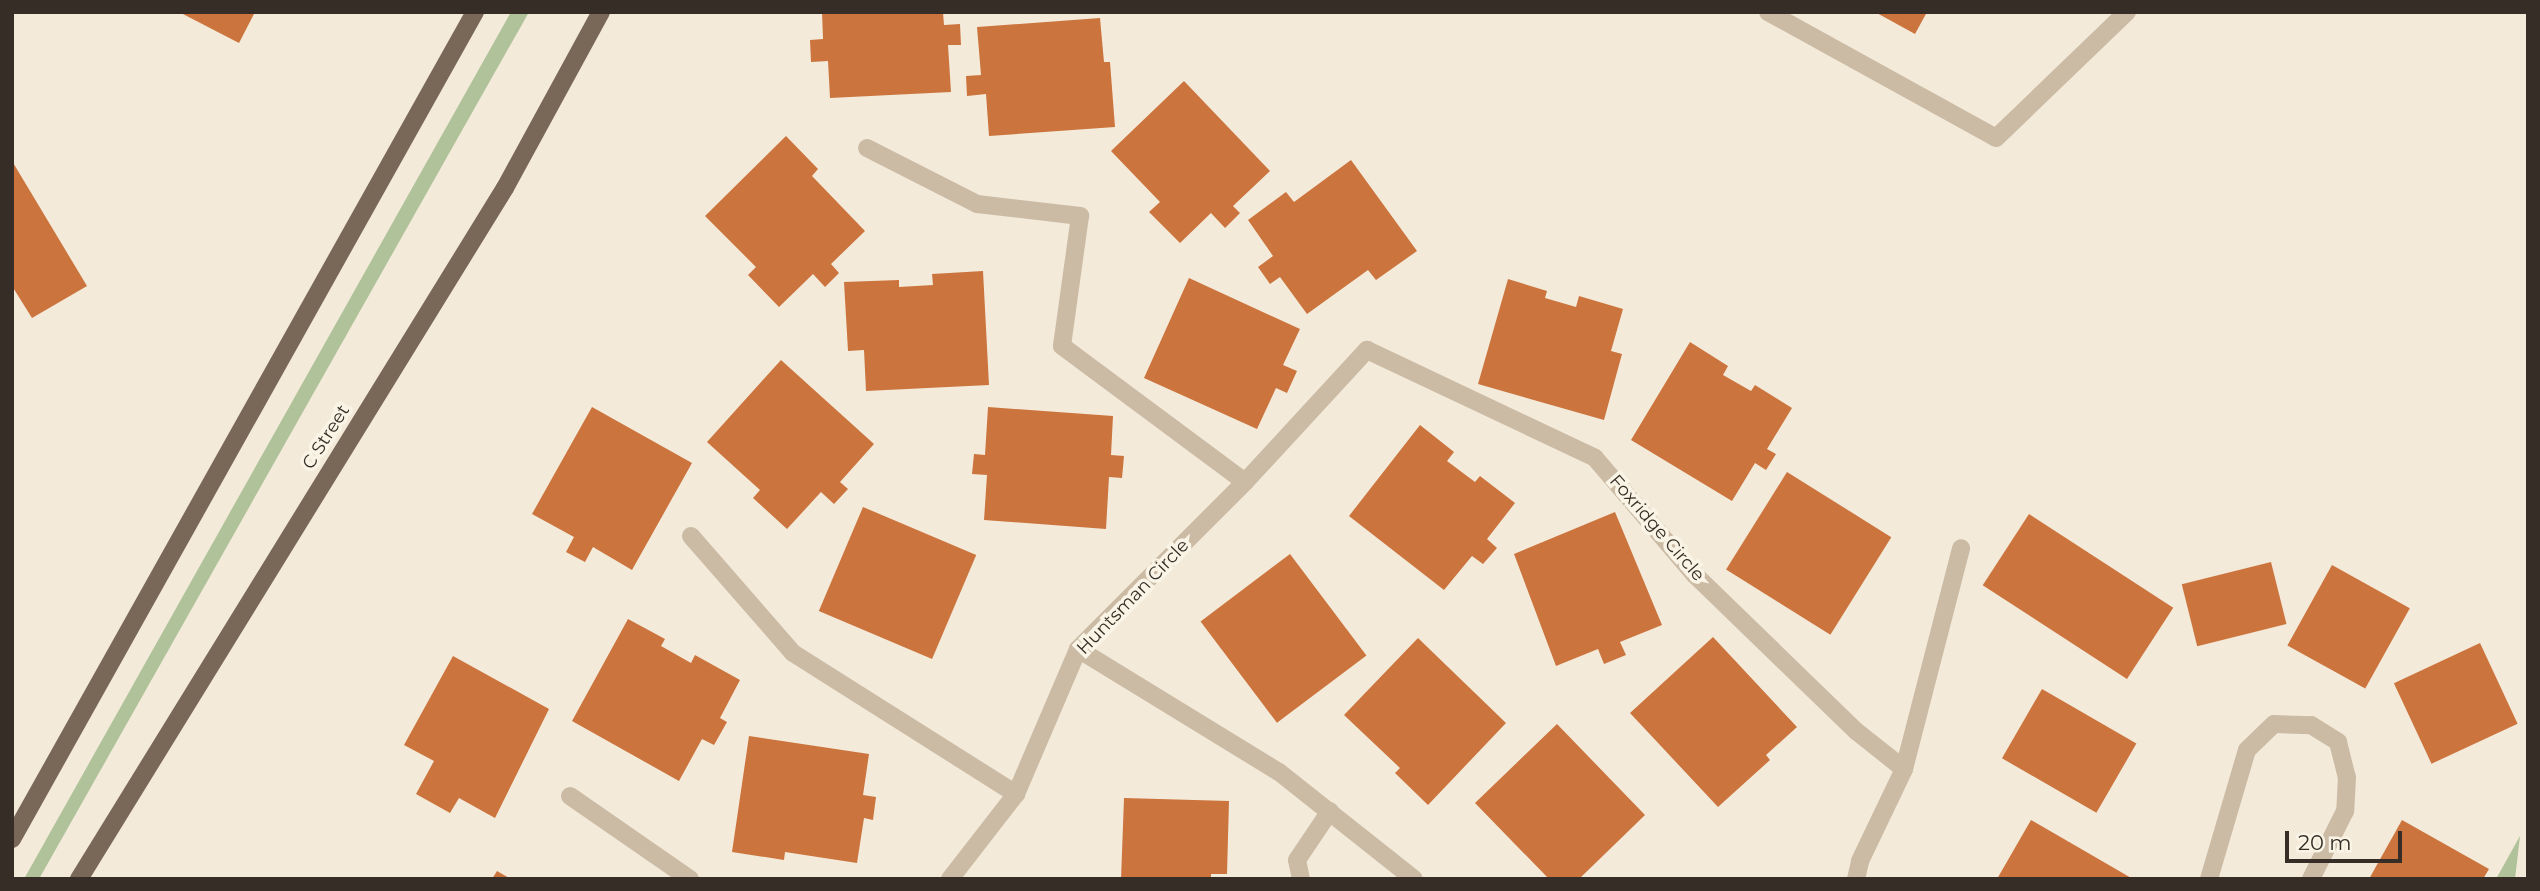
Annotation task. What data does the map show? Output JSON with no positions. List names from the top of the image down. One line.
{"streets":{"main road":["C Street"],"street":["Foxridge Circle","Huntsman Circle"]},"crossings":[["Foxridge Circle","Huntsman Circle"]],"scale_bar":"20 m"}
